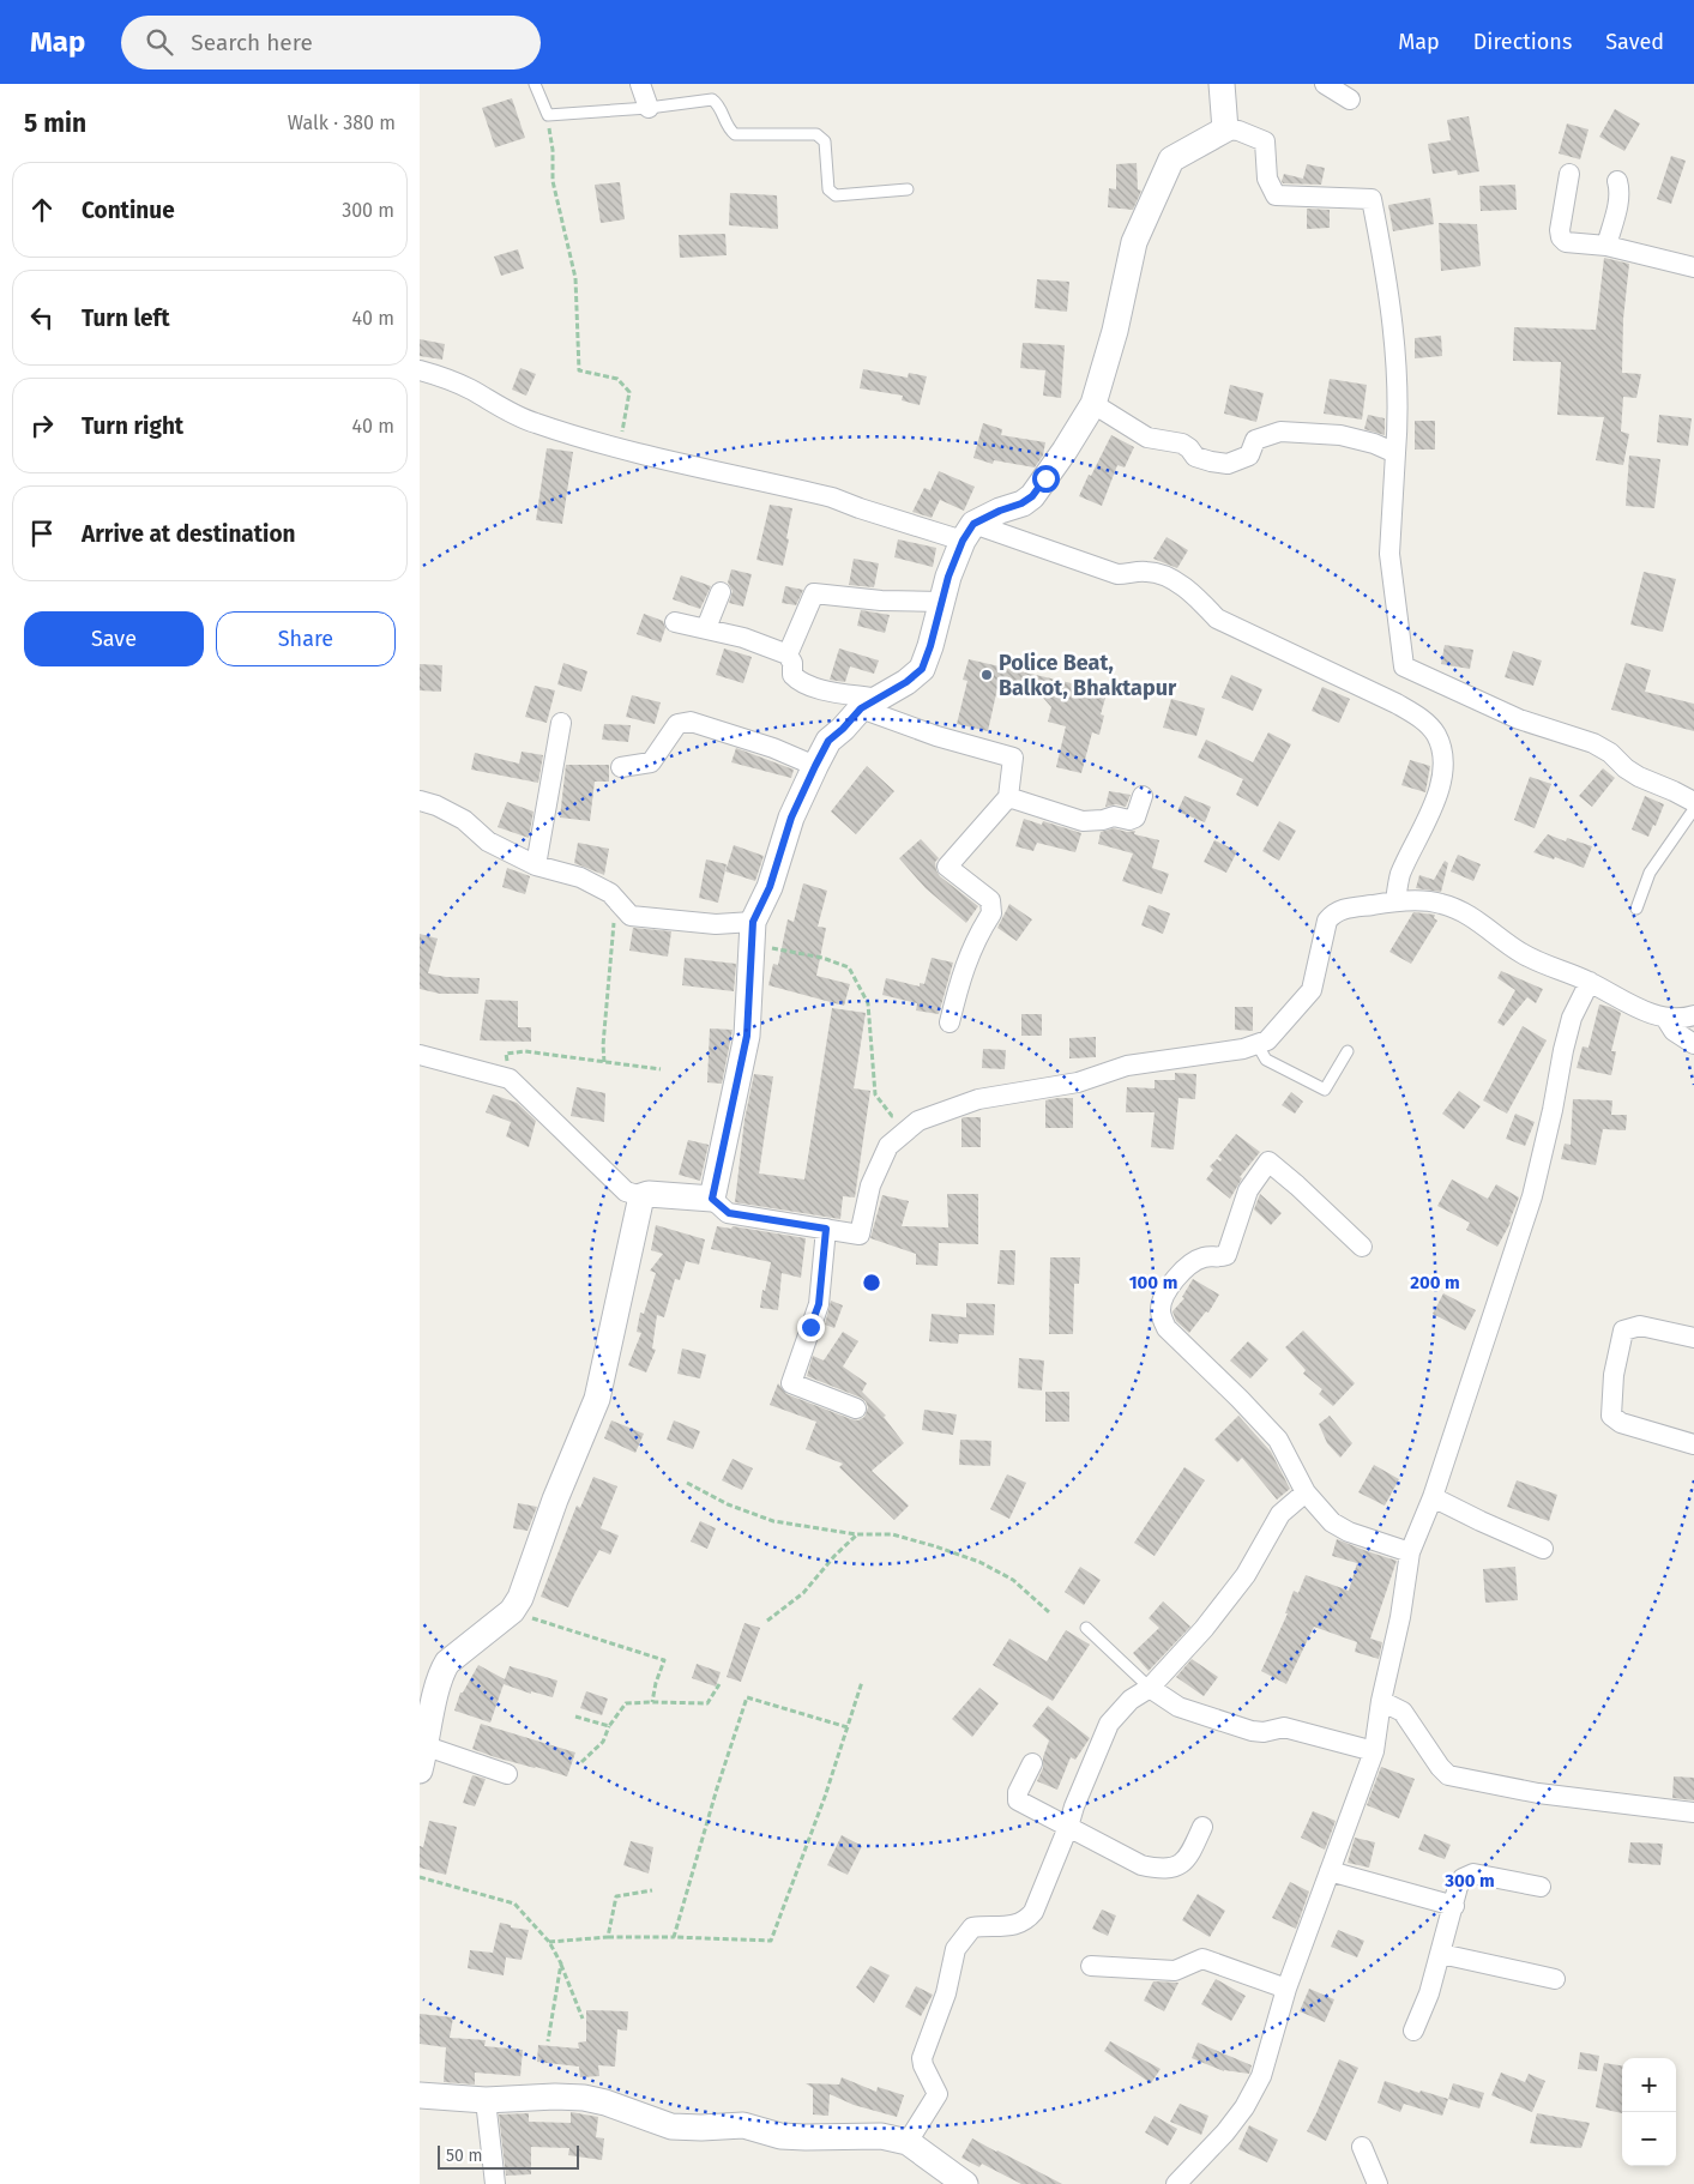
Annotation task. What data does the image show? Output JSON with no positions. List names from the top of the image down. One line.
{"places":["Police Beat, Balkot, Bhaktapur"],"scale_bar":"50 m","page":{"header":"Map","search":"Search here","nav":["Map","Directions","Saved"],"heading":["5 min","Walk · 380 m"],"list":[["Continue","300 m"],["Turn left","40 m"],["Turn right","40 m"],"Arrive at destination"],"buttons":["Save","Share"],"map_buttons":["+","−"],"scale":"50 m"},"rings":["100 m","200 m","300 m"]}
